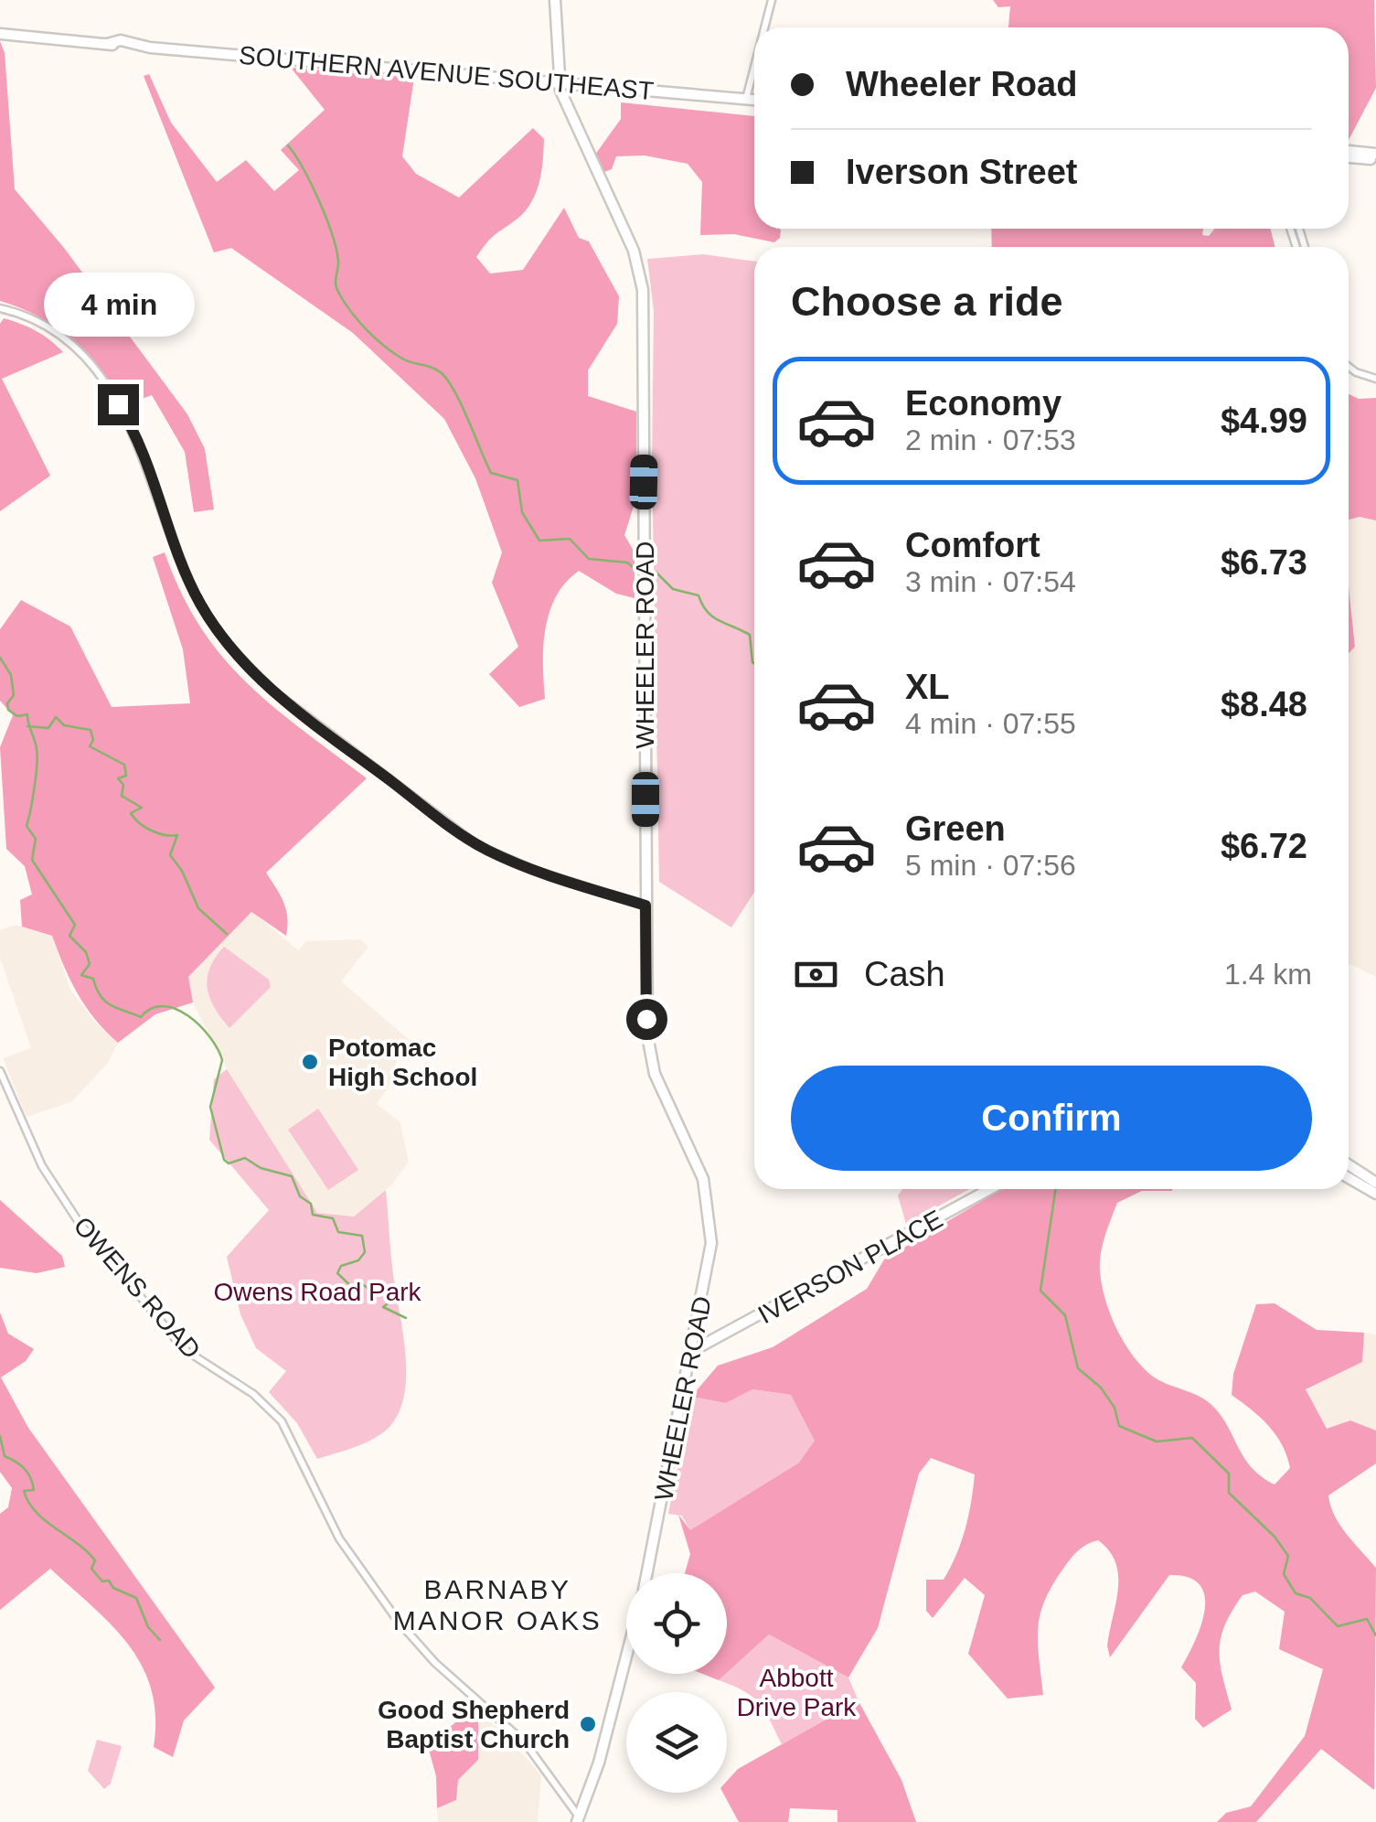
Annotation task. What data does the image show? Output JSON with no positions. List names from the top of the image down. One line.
{"streets":{"main road":["SOUTHERN AVENUE SOUTHEAST","WHEELER ROAD","IVERSON PLACE"],"street":["OWENS ROAD"]},"crossings":[["SOUTHERN AVENUE SOUTHEAST","WHEELER ROAD"],["WHEELER ROAD","IVERSON PLACE"]],"districts":["BARNABY MANOR OAKS"],"parks":["Owens Road Park","Abbott Drive Park"],"places":["Potomac High School","Good Shepherd Baptist Church"],"page":{"banner":["Wheeler Road","Iverson Street"],"heading":"Choose a ride","bubble":"4 min","list":[{"name":"Economy","note":"2 min · 07:53","value":"$4.99"},{"name":"Comfort","note":"3 min · 07:54","value":"$6.73"},{"name":"XL","note":"4 min · 07:55","value":"$8.48"},{"name":"Green","note":"5 min · 07:56","value":"$6.72"}],"pay":["Cash","1.4 km"],"buttons":"Confirm"}}
